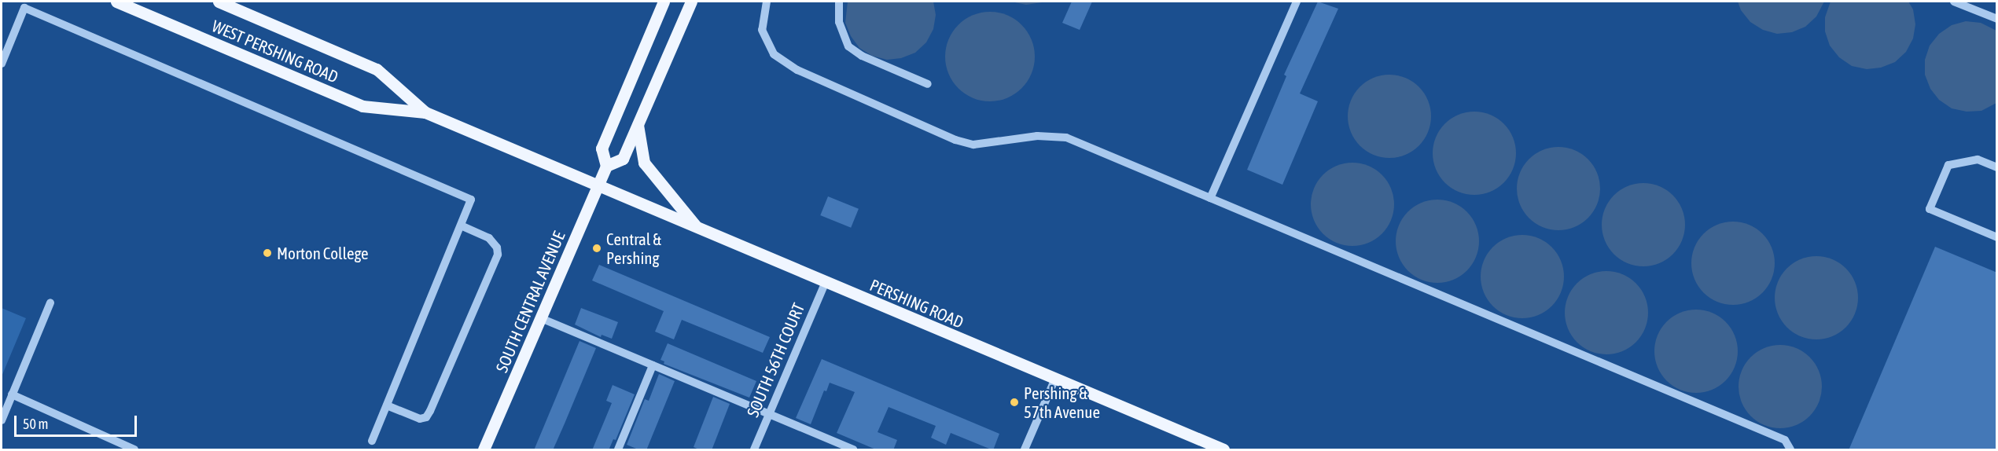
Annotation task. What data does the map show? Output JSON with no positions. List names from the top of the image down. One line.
{"streets":{"main road":["WEST PERSHING ROAD","SOUTH CENTRAL AVENUE","PERSHING ROAD"],"street":["SOUTH 56TH COURT"]},"crossings":[["WEST PERSHING ROAD","SOUTH CENTRAL AVENUE"],["WEST PERSHING ROAD","PERSHING ROAD"],["SOUTH CENTRAL AVENUE","PERSHING ROAD"],["PERSHING ROAD","SOUTH 56TH COURT"]],"places":["Central & Pershing","Morton College","Pershing & 57th Avenue"],"scale_bar":"50 m"}
